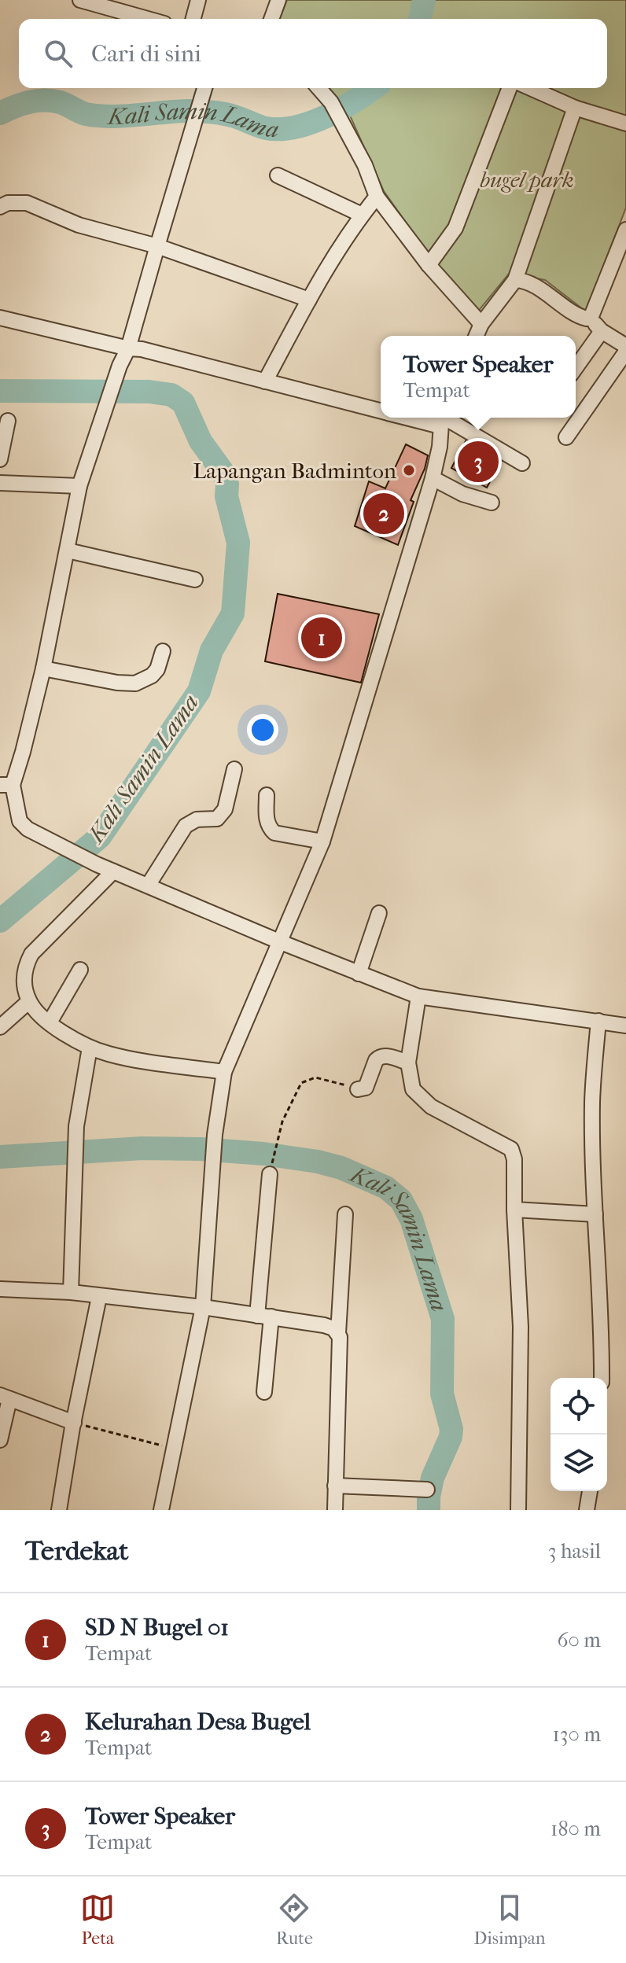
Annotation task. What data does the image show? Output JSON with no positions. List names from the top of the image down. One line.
{"water":["Kali Samin Lama"],"parks":["bugel park"],"places":["Lapangan Badminton"],"page":{"search":"Cari di sini","popup":["Tower Speaker","Tempat"],"pins":["3","2","1"],"heading":["Terdekat","3 hasil"],"list":[{"mark":"1","name":"SD N Bugel 01","note":"Tempat","value":"60 m"},{"mark":"2","name":"Kelurahan Desa Bugel","note":"Tempat","value":"130 m"},{"mark":"3","name":"Tower Speaker","note":"Tempat","value":"180 m"}],"nav":["Peta","Rute","Disimpan"]}}
